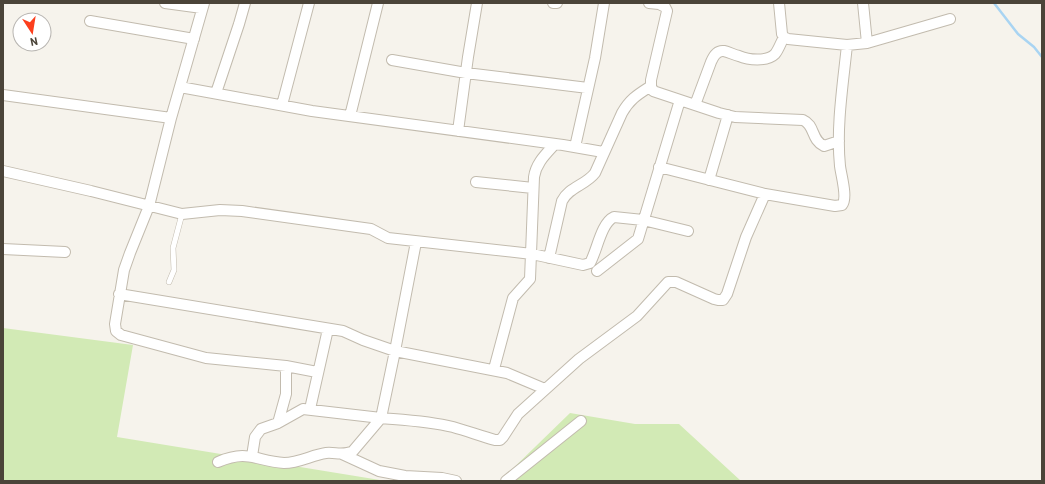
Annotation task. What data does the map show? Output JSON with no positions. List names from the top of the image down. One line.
{"north":"bottom"}
